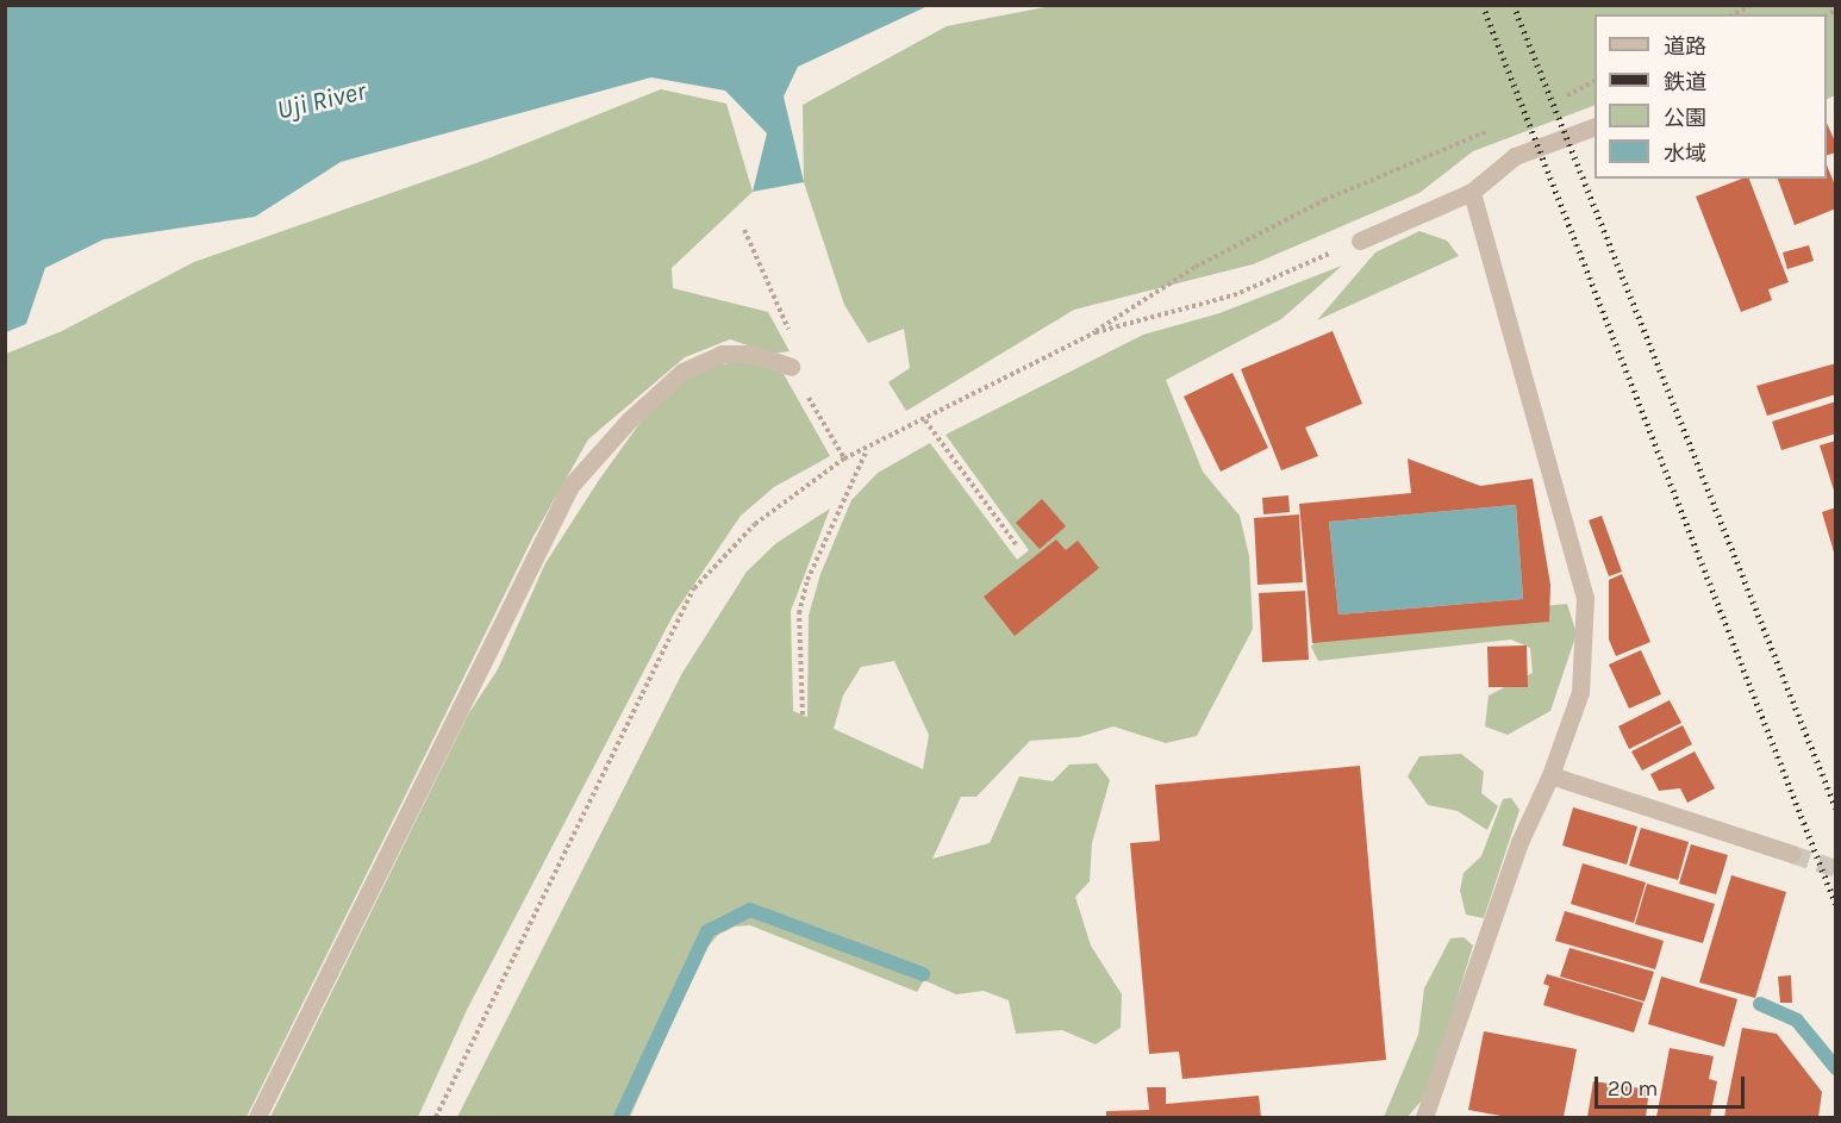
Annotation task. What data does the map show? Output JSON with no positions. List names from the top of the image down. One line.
{"water":["Uji River"],"legend":["道路","鉄道","公園","水域"],"scale_bar":"20 m"}
